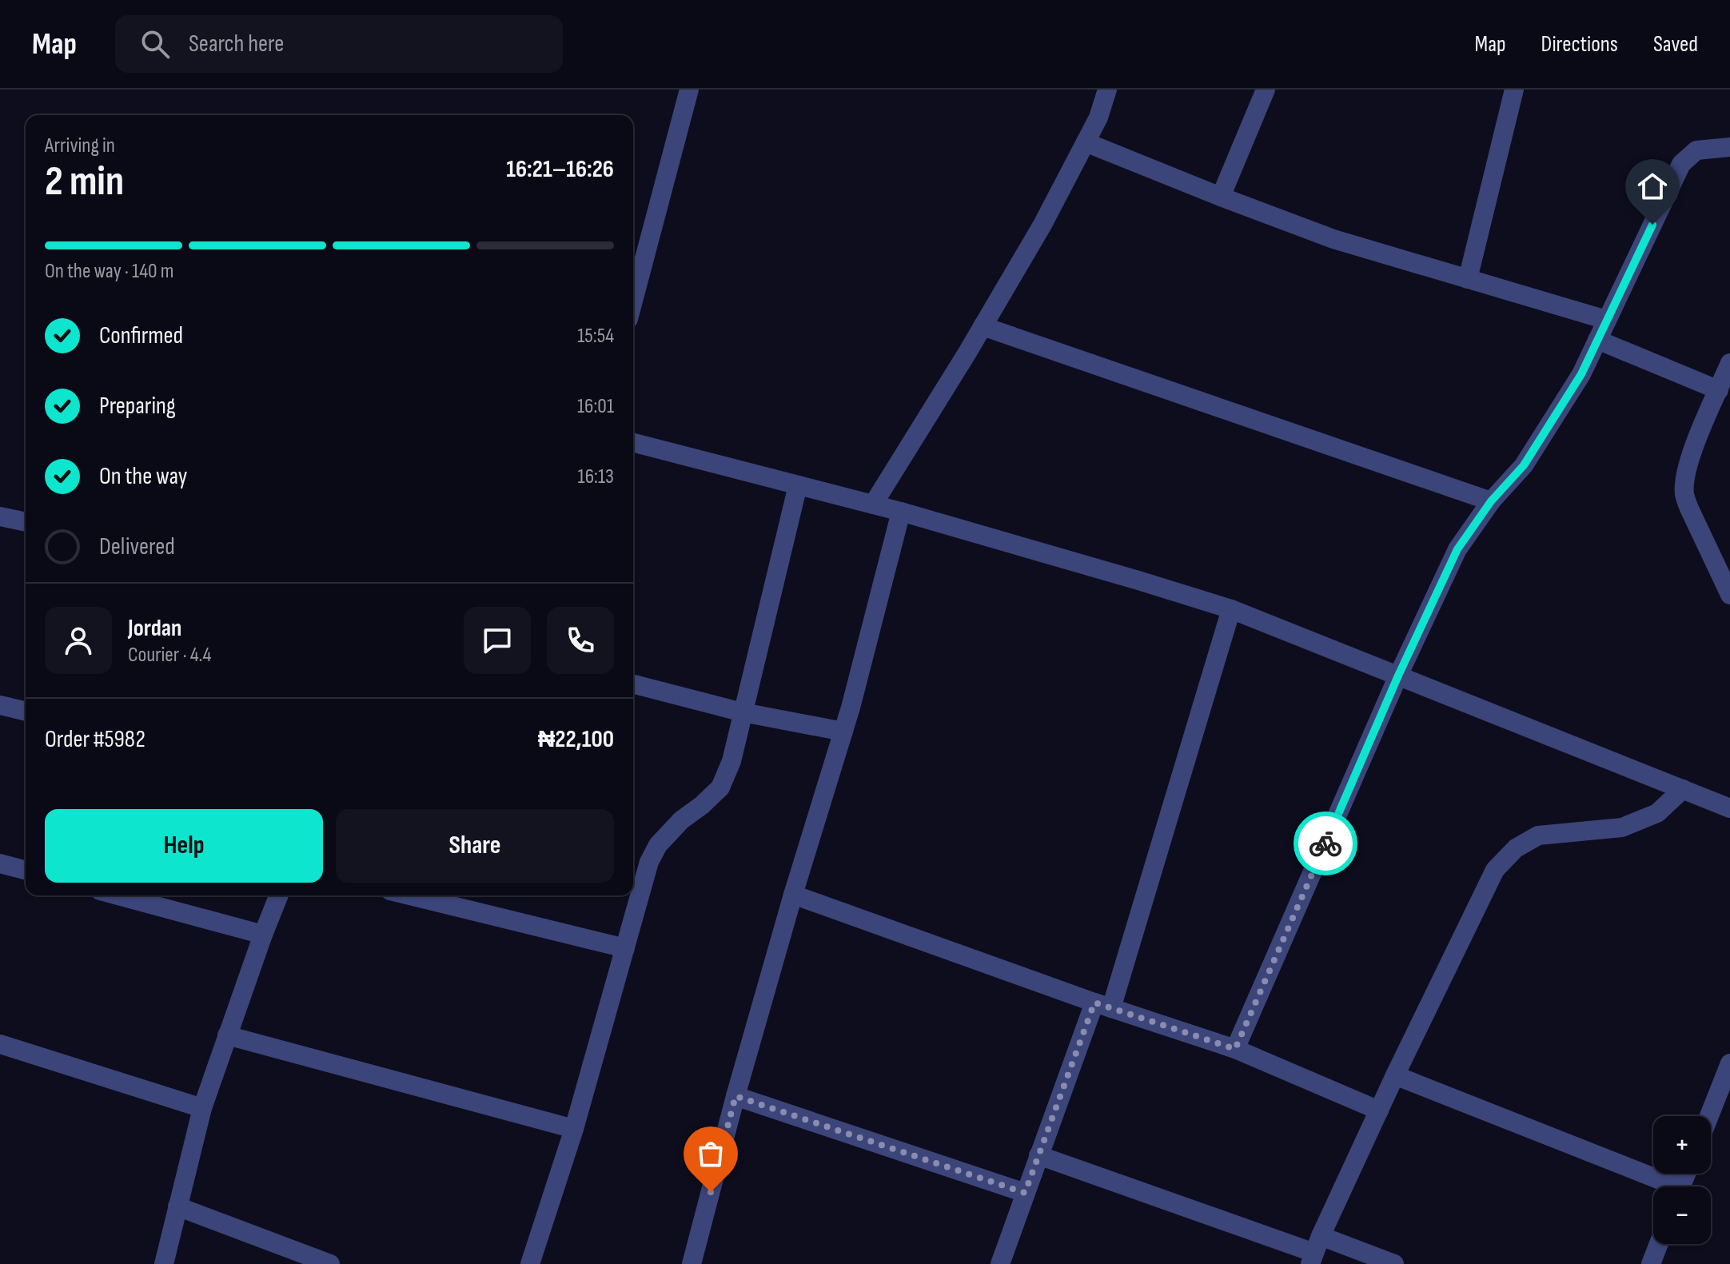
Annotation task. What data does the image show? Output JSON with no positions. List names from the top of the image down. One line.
{"page":{"header":"Map","search":"Search here","nav":["Map","Directions","Saved"],"heading":["2 min","Arriving in","16:21–16:26"],"panel":["Jordan","Courier · 4.4","Order #5982","₦22,100"],"bar":"On the way · 140 m","list":[["Confirmed","15:54"],["Preparing","16:01"],["On the way","16:13"],"Delivered"],"buttons":["Help","Share"],"map_buttons":["+","−"]}}
